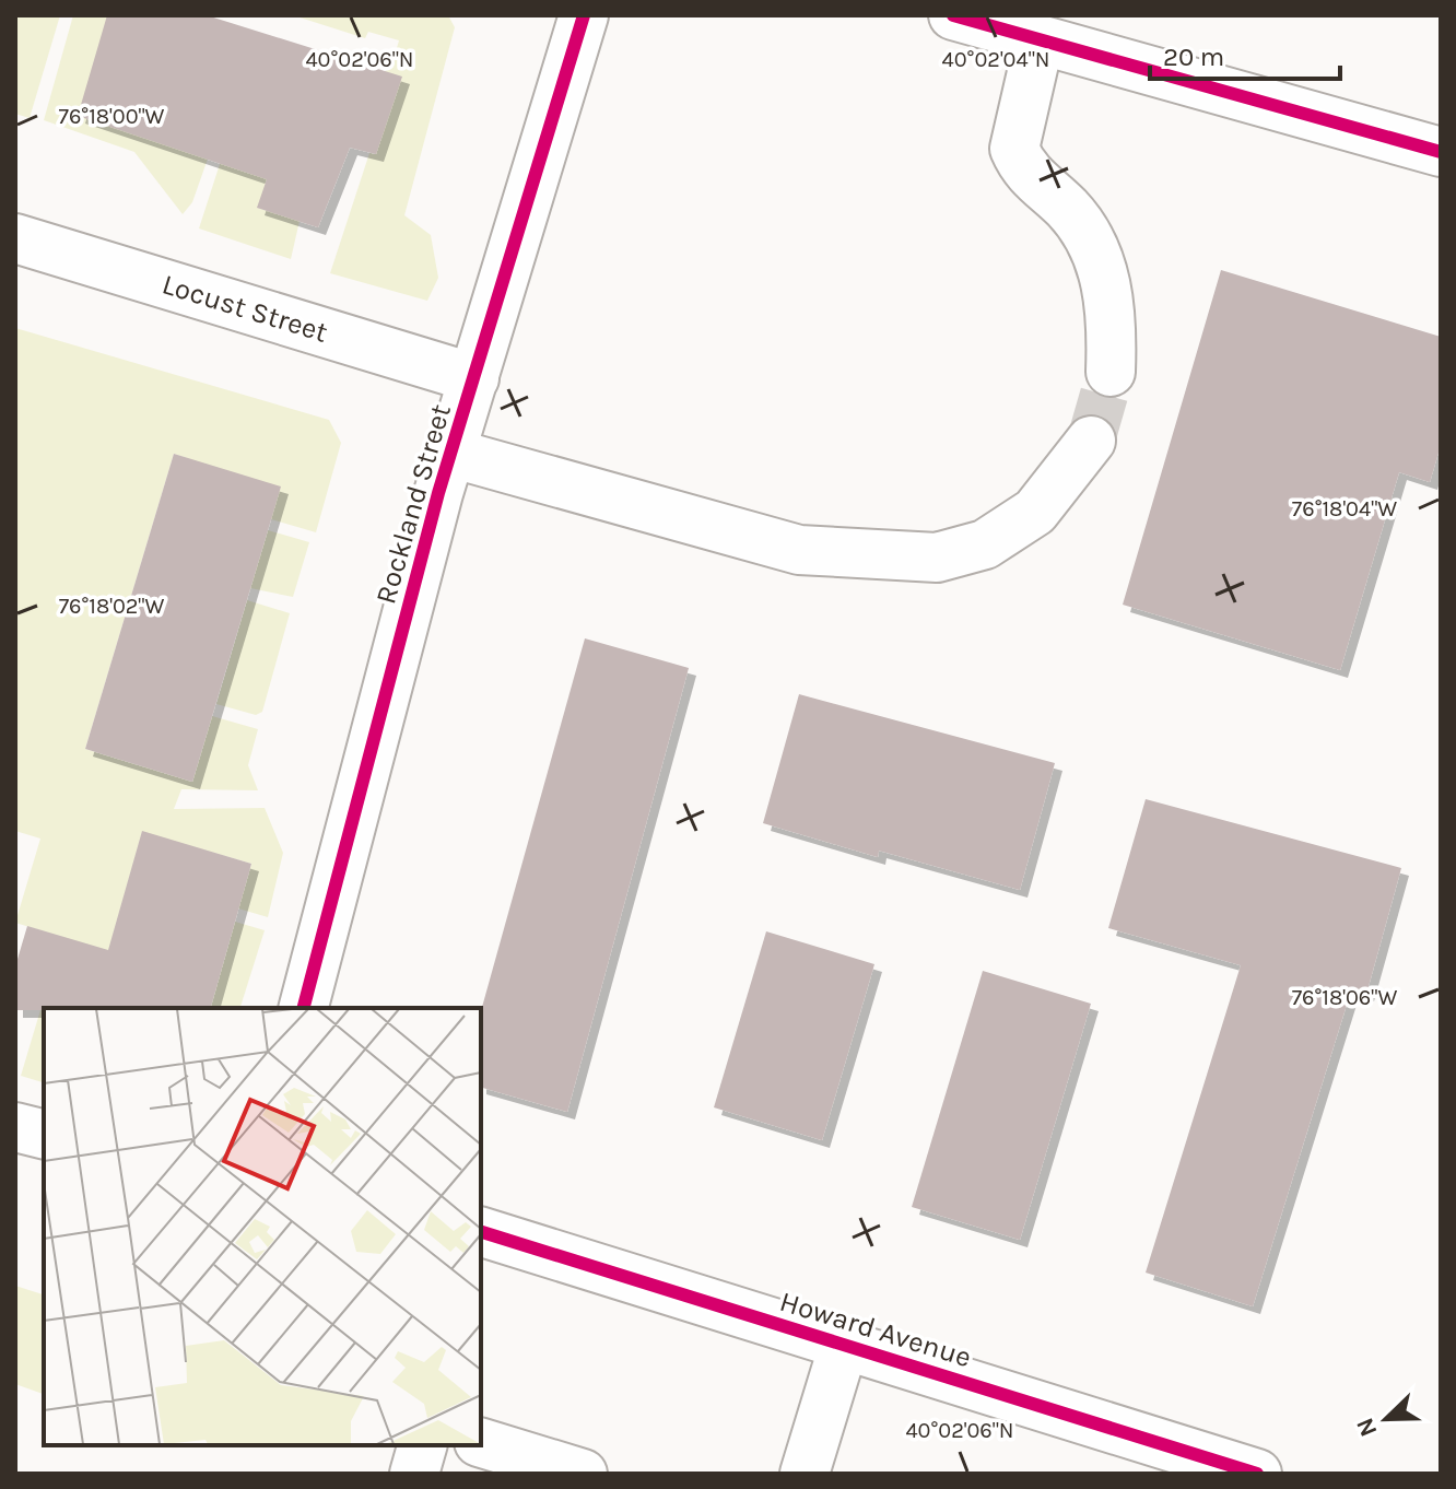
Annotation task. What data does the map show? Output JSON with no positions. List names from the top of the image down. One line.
{"streets":{"street":["Locust Street","Rockland Street","Howard Avenue"]},"crossings":[["Locust Street","Rockland Street"]],"scale_bar":"20 m","north":"bottom left","coordinates":["40°02'06\"N","40°02'04\"N","76°18'00\"W","76°18'04\"W","76°18'02\"W","76°18'06\"W"]}
